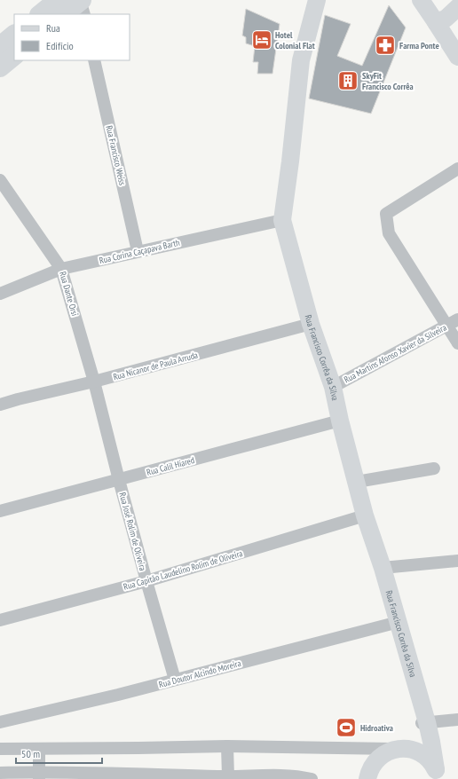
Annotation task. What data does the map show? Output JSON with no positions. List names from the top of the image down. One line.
{"streets":{"main road":["Rua Francisco Corrêa da Silva"],"street":["Rua Francisco Weiss","Rua Corina Caçapava Barth","Rua Dante Orsi","Rua Martins Afonso Xavier da Silveira","Rua Nicanor de Paula Arruda","Rua Calil Hiared","Rua José Rolim de Oliveira","Rua Capitão Laudelino Rolim de Oliveira","Rua Doutor Alcindo Moreira"]},"crossings":[["Rua Francisco Weiss","Rua Corina Caçapava Barth"],["Rua Corina Caçapava Barth","Rua Dante Orsi"],["Rua Corina Caçapava Barth","Rua Francisco Corrêa da Silva"],["Rua Dante Orsi","Rua Nicanor de Paula Arruda"],["Rua Dante Orsi","Rua José Rolim de Oliveira"],["Rua Martins Afonso Xavier da Silveira","Rua Francisco Corrêa da Silva"],["Rua Francisco Corrêa da Silva","Rua Nicanor de Paula Arruda"],["Rua Francisco Corrêa da Silva","Rua Calil Hiared"],["Rua Francisco Corrêa da Silva","Rua Capitão Laudelino Rolim de Oliveira"],["Rua Francisco Corrêa da Silva","Rua Doutor Alcindo Moreira"],["Rua Nicanor de Paula Arruda","Rua José Rolim de Oliveira"],["Rua Calil Hiared","Rua José Rolim de Oliveira"],["Rua José Rolim de Oliveira","Rua Capitão Laudelino Rolim de Oliveira"],["Rua José Rolim de Oliveira","Rua Doutor Alcindo Moreira"]],"places":{"hotel":["Hotel Colonial Flat"],"pharmacy":["Farma Ponte"],"building":["SkyFit Francisco Corrêa"],"sports":["Hidroativa"]},"legend":["Rua","Edifício"],"scale_bar":"50 m"}
